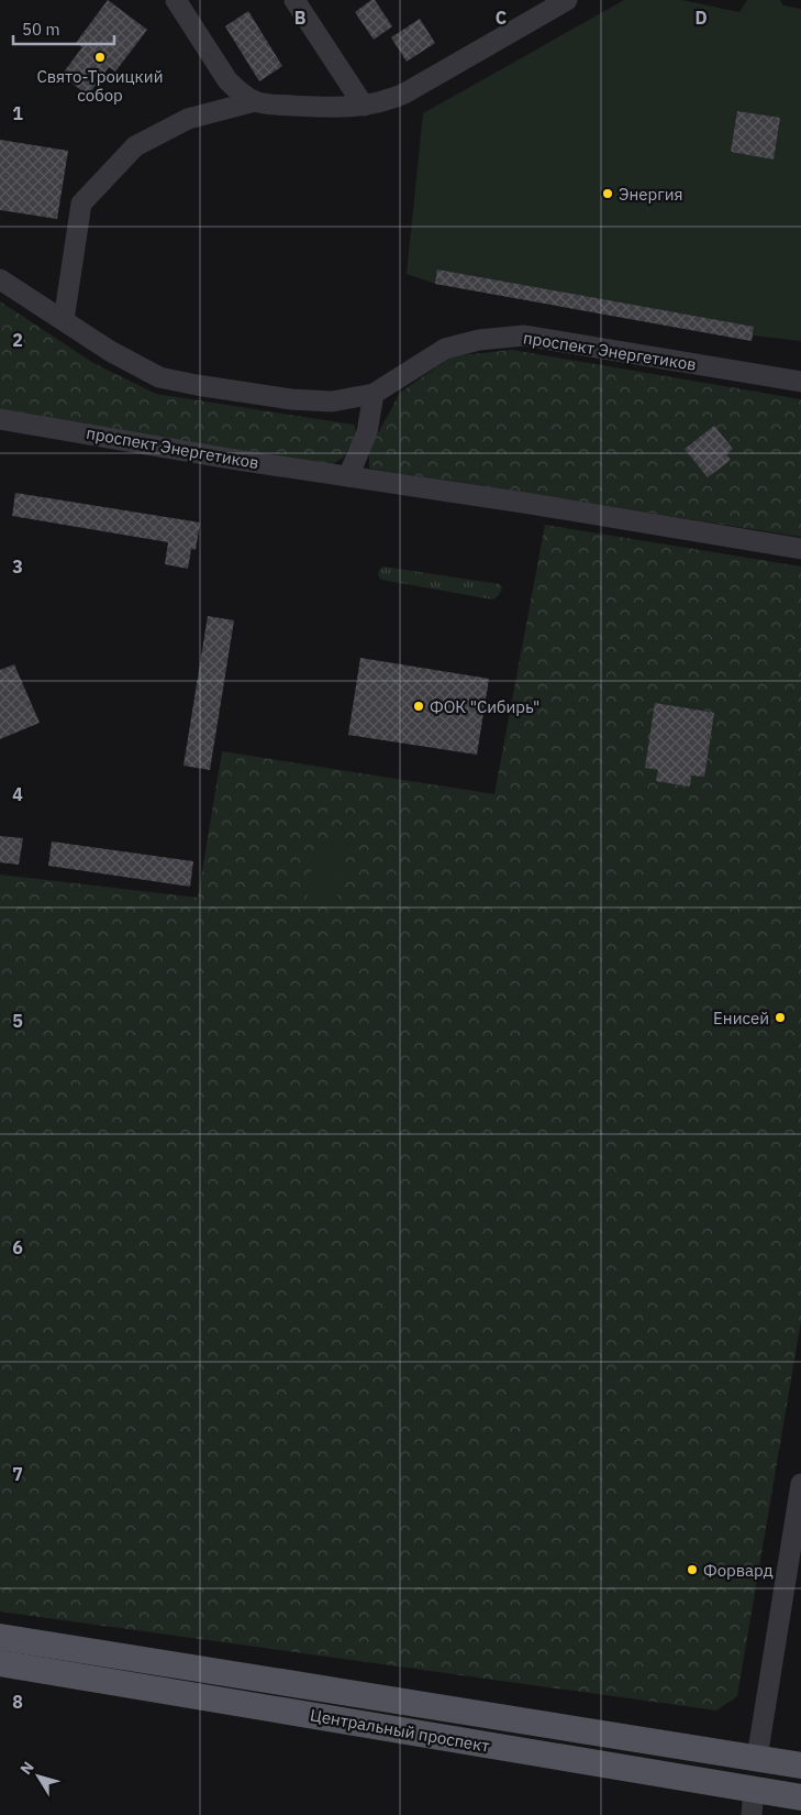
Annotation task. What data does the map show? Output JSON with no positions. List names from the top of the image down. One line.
{"streets":{"main road":["Центральный проспект"],"street":["проспект Энергетиков"]},"places":["Свято-Троицкий собор","Энергия","ФОК \"Сибирь\"","Енисей","Форвард"],"scale_bar":"50 m","north":"top left","grid":{"columns":["B","C","D"],"rows":["1","2","3","4","5","6","7","8"]}}
